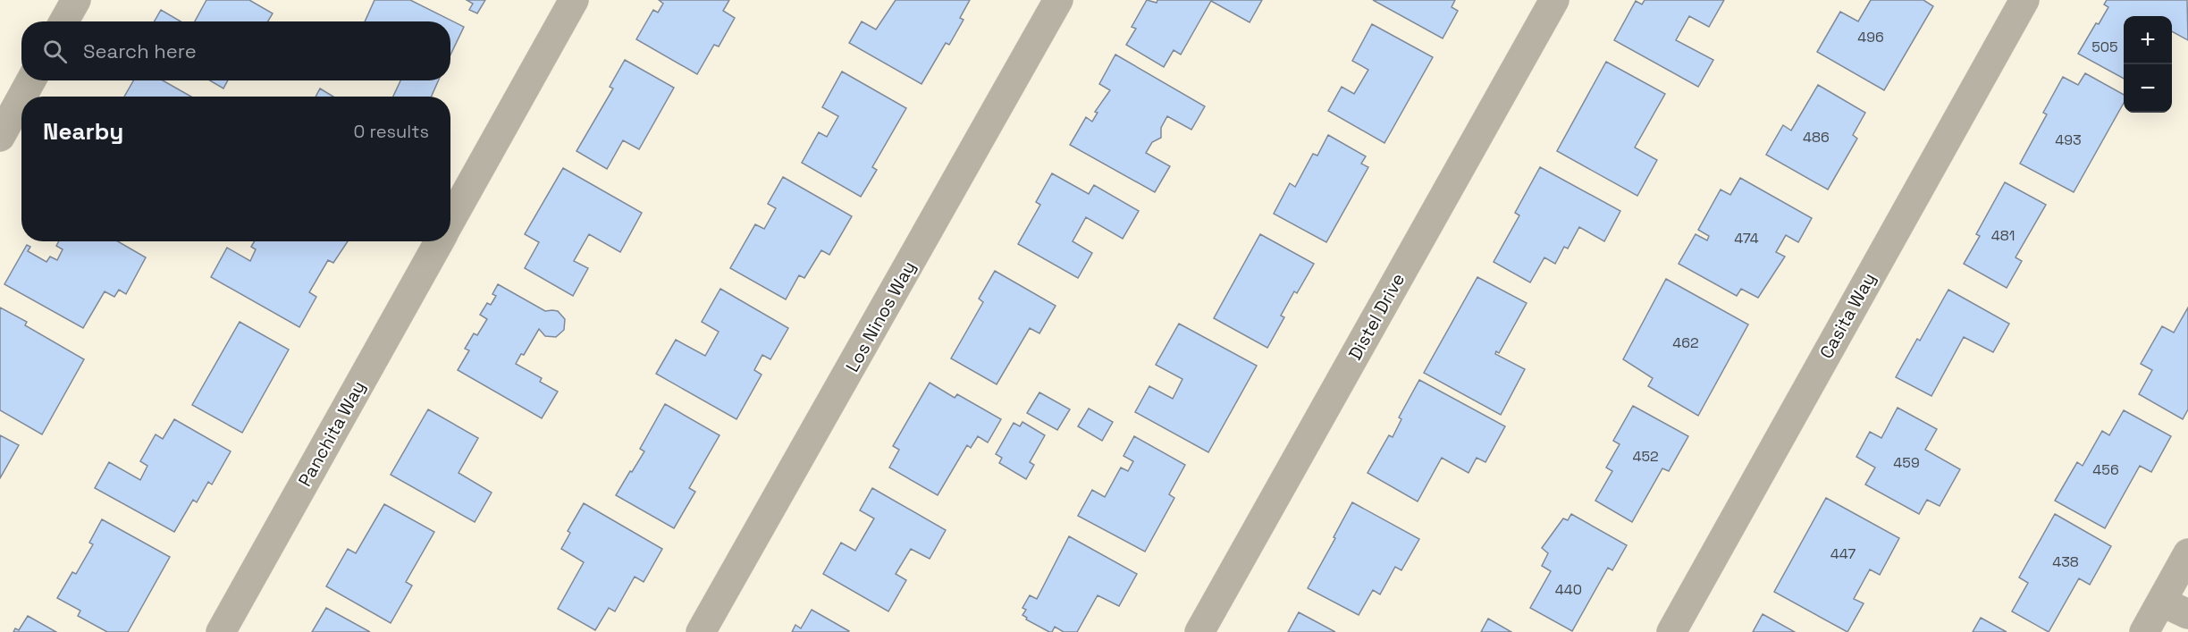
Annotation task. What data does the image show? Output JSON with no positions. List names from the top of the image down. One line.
{"streets":{"street":["Casita Way","Los Ninos Way","Distel Drive","Panchita Way"]},"house_numbers":["496","505","486","493","481","474","462","452","459","456","447","438","440"],"page":{"map_buttons":["+","−"],"search":"Search here","heading":["Nearby","0 results"]}}
